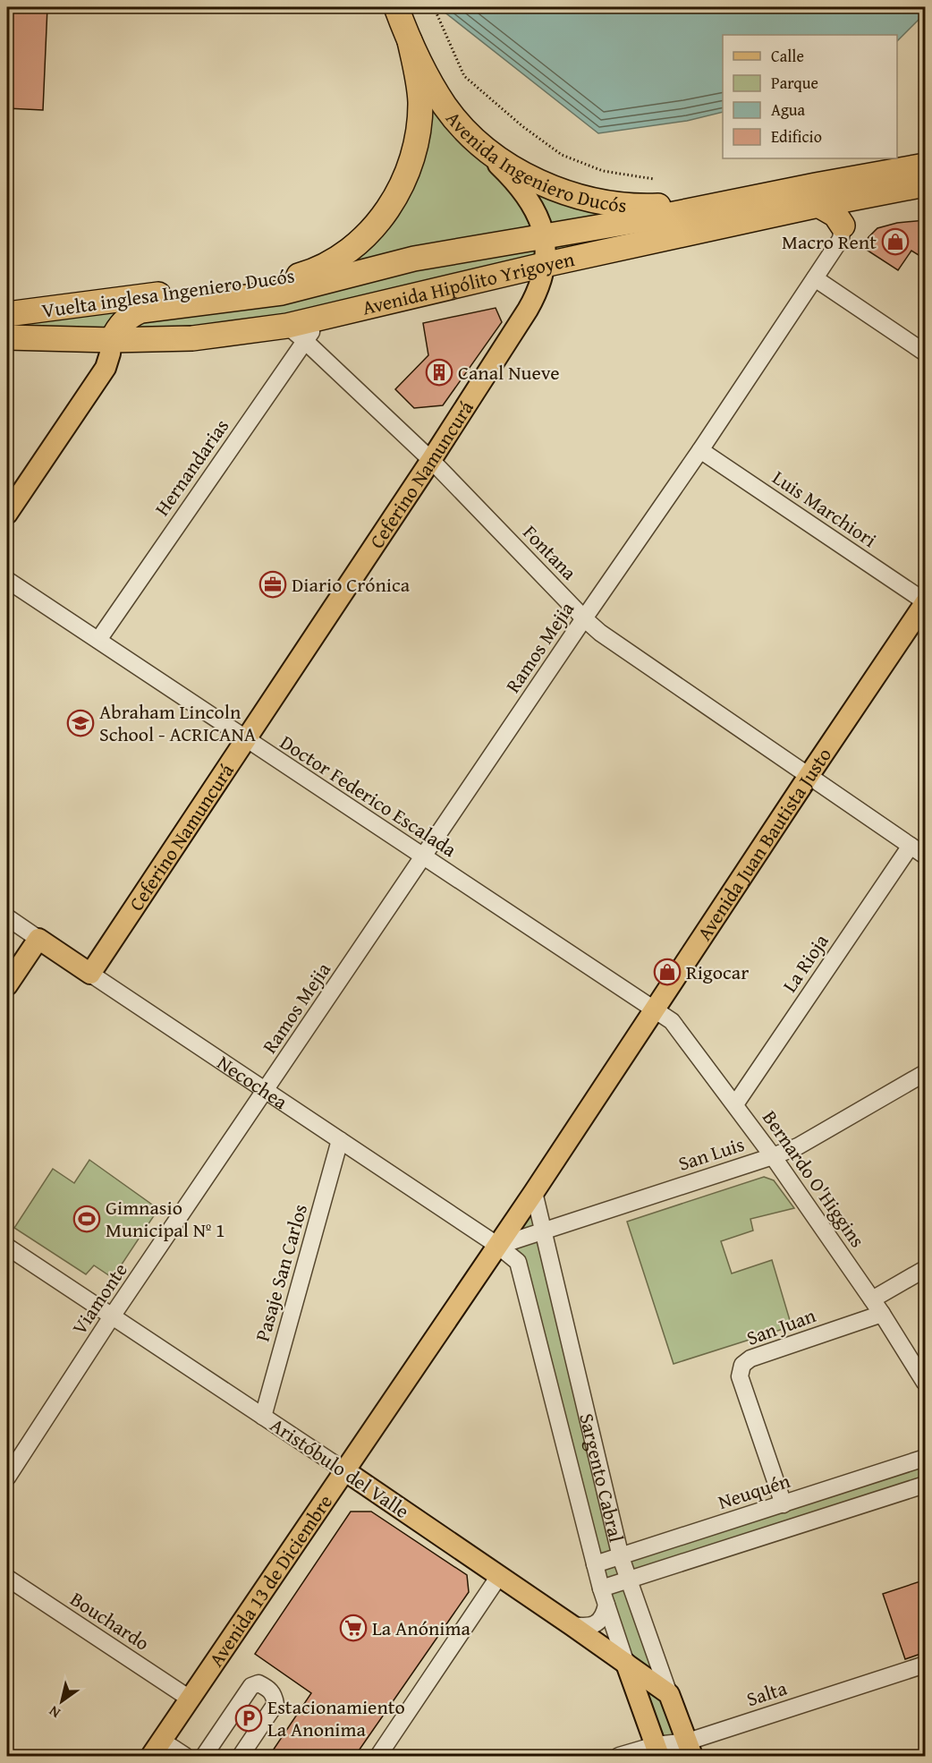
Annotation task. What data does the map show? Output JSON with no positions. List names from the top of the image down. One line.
{"streets":{"highway":["Avenida Ingeniero Ducós","Avenida Hipólito Yrigoyen","Vuelta inglesa Ingeniero Ducós"],"main road":["Ceferino Namuncurá","Avenida Juan Bautista Justo","Necochea","Aristóbulo del Valle","Sargento Cabral","Avenida 13 de Diciembre"],"street":["Hernandarias","Luis Marchiori","Fontana","Ramos Mejia","Doctor Federico Escalada","La Rioja","San Luis","Bernardo O'Higgins","Pasaje San Carlos","Viamonte","San Juan","Neuquén","Bouchardo","Salta"]},"crossings":[["Avenida Ingeniero Ducós","Vuelta inglesa Ingeniero Ducós"],["Avenida Hipólito Yrigoyen","Hernandarias"],["Avenida Hipólito Yrigoyen","Ceferino Namuncurá"],["Avenida Hipólito Yrigoyen","Fontana"],["Hernandarias","Fontana"],["Hernandarias","Doctor Federico Escalada"],["Ceferino Namuncurá","Fontana"],["Ceferino Namuncurá","Doctor Federico Escalada"],["Ceferino Namuncurá","Necochea"],["Luis Marchiori","Ramos Mejia"],["Luis Marchiori","Avenida Juan Bautista Justo"],["Fontana","Ramos Mejia"],["Fontana","Avenida Juan Bautista Justo"],["Fontana","La Rioja"],["Ramos Mejia","Doctor Federico Escalada"],["Ramos Mejia","Necochea"],["Ramos Mejia","Viamonte"],["Doctor Federico Escalada","Avenida Juan Bautista Justo"],["Doctor Federico Escalada","Bernardo O'Higgins"],["Avenida Juan Bautista Justo","Necochea"],["Avenida Juan Bautista Justo","San Luis"],["Avenida Juan Bautista Justo","Bernardo O'Higgins"],["Avenida Juan Bautista Justo","Sargento Cabral"],["Avenida Juan Bautista Justo","Avenida 13 de Diciembre"],["La Rioja","Bernardo O'Higgins"],["Necochea","San Luis"],["Necochea","Pasaje San Carlos"],["Necochea","Viamonte"],["Necochea","Aristóbulo del Valle"],["Necochea","Neuquén"],["Necochea","Avenida 13 de Diciembre"],["San Luis","Bernardo O'Higgins"],["San Luis","Sargento Cabral"],["San Luis","Avenida 13 de Diciembre"],["Bernardo O'Higgins","San Juan"],["Pasaje San Carlos","Aristóbulo del Valle"],["Viamonte","Aristóbulo del Valle"],["San Juan","Neuquén"],["Aristóbulo del Valle","Sargento Cabral"],["Aristóbulo del Valle","Avenida 13 de Diciembre"],["Sargento Cabral","Neuquén"],["Sargento Cabral","Salta"],["Avenida 13 de Diciembre","Bouchardo"]],"places":{"shop":["Macro Rent","Rigocar"],"building":["Canal Nueve"],"office":["Diario Crónica"],"school or university":["Abraham Lincoln School - ACRICANA"],"sports":["Gimnasio Municipal Nº 1"],"supermarket":["La Anónima"],"parking":["Estacionamiento La Anonima"]},"legend":["Calle","Parque","Agua","Edificio"],"north":"bottom left"}
